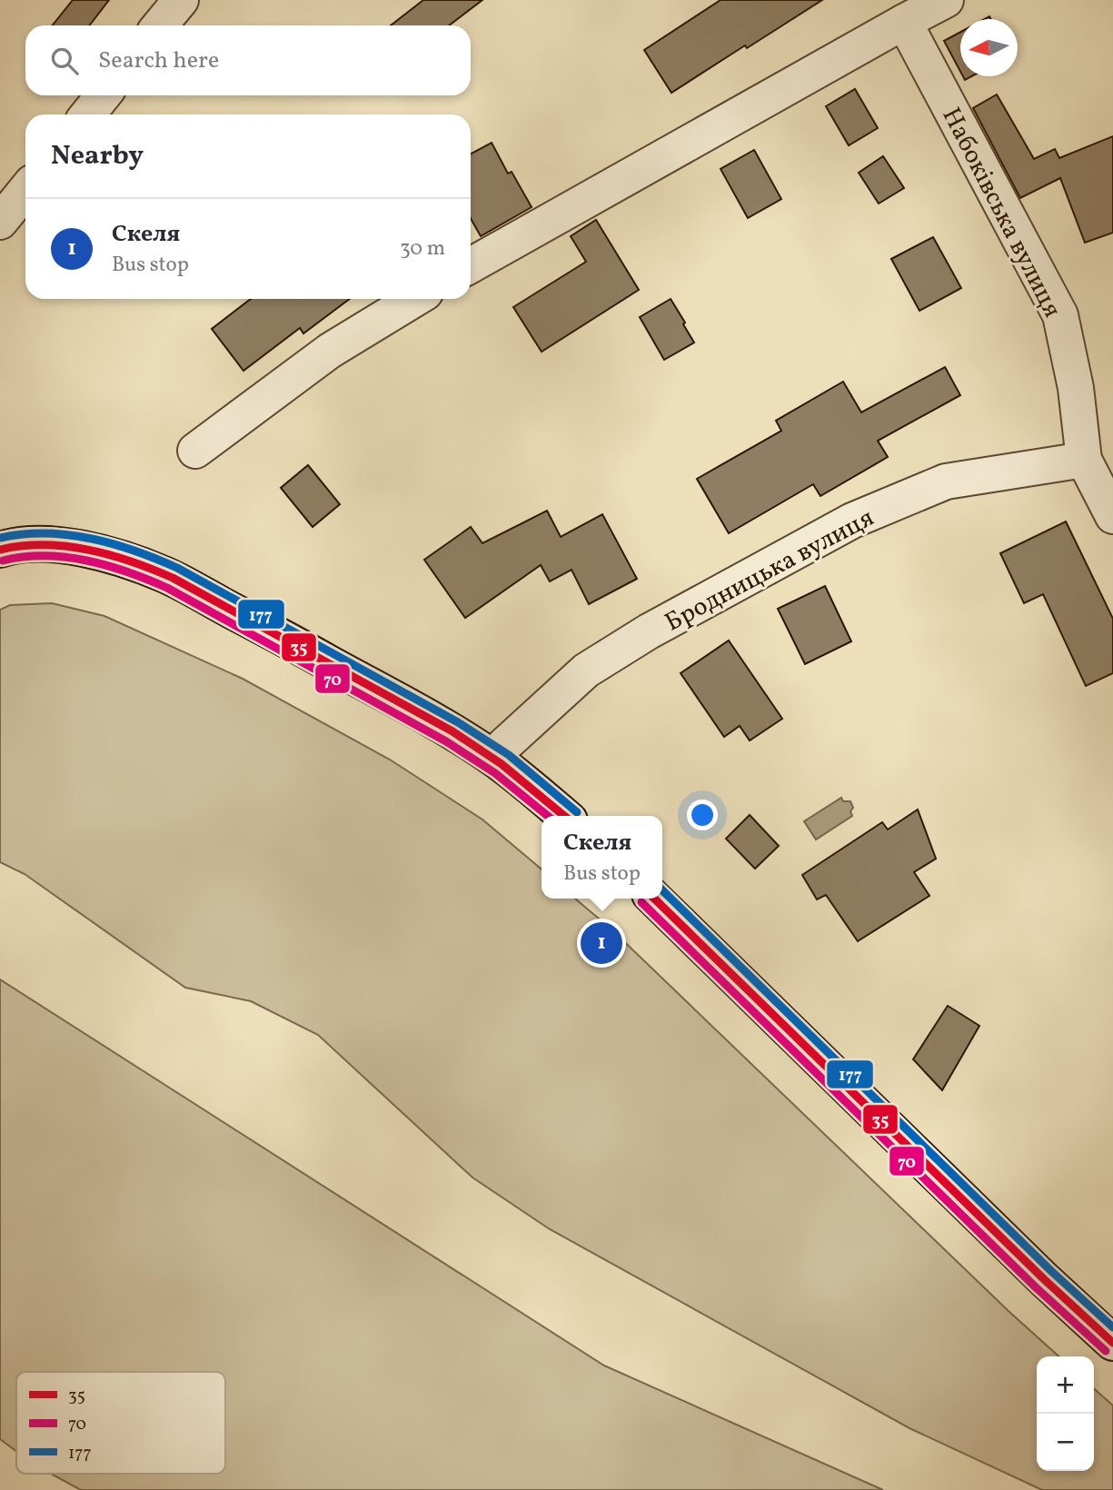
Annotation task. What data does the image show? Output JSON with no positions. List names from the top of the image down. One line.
{"streets":{"street":["Набоківська вулиця","Бродницька вулиця"]},"crossings":[["Набоківська вулиця","Бродницька вулиця"]],"lines":["transit line 177","transit line 35","transit line 70"],"legend":["35","70","177"],"north":"left","page":{"search":"Search here","heading":"Nearby","list":[{"mark":"1","name":"Скеля","note":"Bus stop","value":"30 m"}],"popup":["Скеля","Bus stop"],"pins":"1","map_buttons":["+","−"]}}
